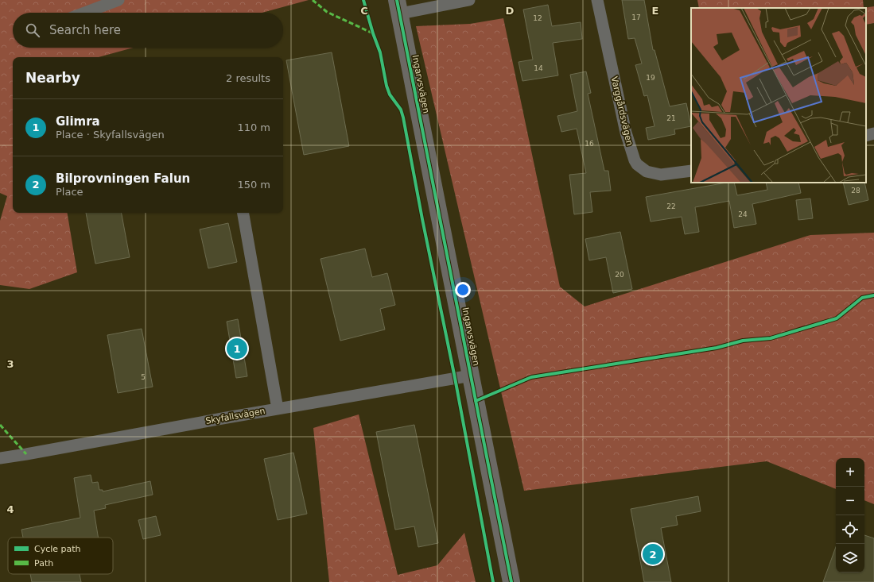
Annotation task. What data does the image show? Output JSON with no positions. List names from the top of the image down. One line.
{"streets":{"street":["Ingarvsvägen","Varggårdsvägen","Skyfallsvägen"]},"crossings":[["Ingarvsvägen","Skyfallsvägen"]],"house_numbers":["17","12","14","19","21","16","28","22","24","20","5"],"legend":["Cycle path","Path"],"page":{"search":"Search here","heading":["Nearby","2 results"],"list":[{"mark":"1","name":"Glimra","note":"Place · Skyfallsvägen","value":"110 m"},{"mark":"2","name":"Bilprovningen Falun","note":"Place","value":"150 m"}],"pins":["1","2"],"map_buttons":["+","−"]},"grid":{"columns":["C","D","E"],"rows":["3","4"]}}
